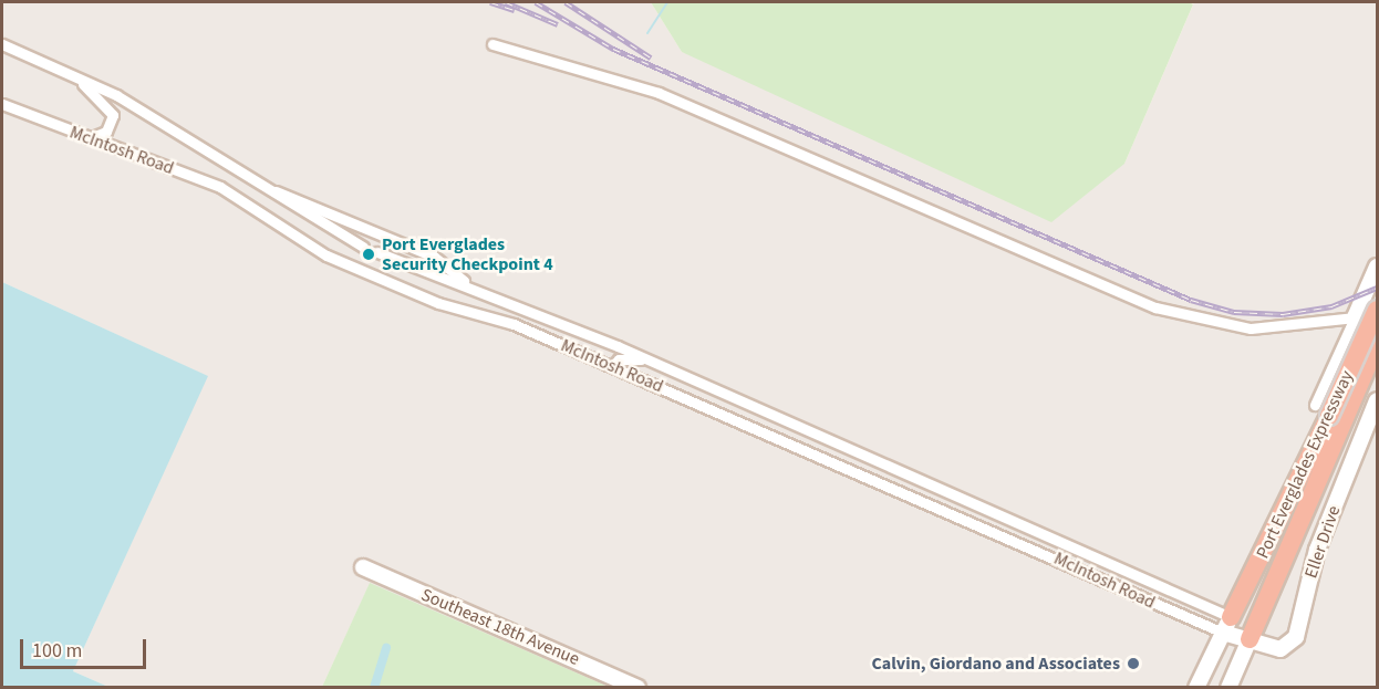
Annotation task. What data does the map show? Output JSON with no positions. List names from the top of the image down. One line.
{"streets":{"highway":["Port Everglades Expressway"],"street":["McIntosh Road","Eller Drive","Southeast 18th Avenue"]},"crossings":[["McIntosh Road","Port Everglades Expressway"],["Port Everglades Expressway","Eller Drive"]],"places":["Port Everglades Security Checkpoint 4","Calvin, Giordano and Associates"],"scale_bar":"100 m"}
